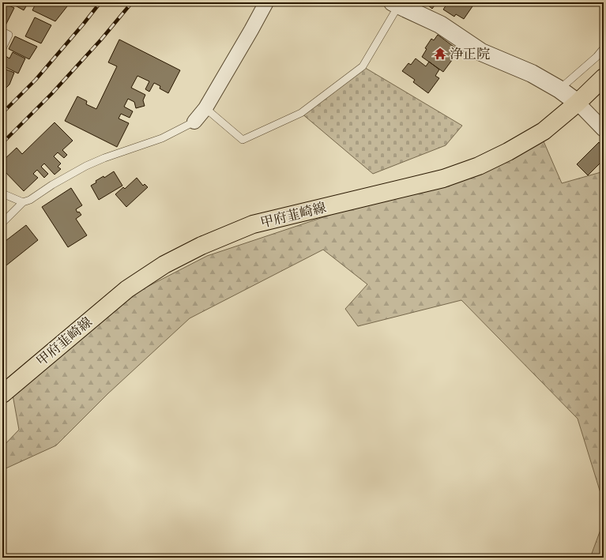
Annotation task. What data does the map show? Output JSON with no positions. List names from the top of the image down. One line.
{"streets":{"main road":["甲府韮崎線"]},"places":{"temple":["浄正院"]}}
